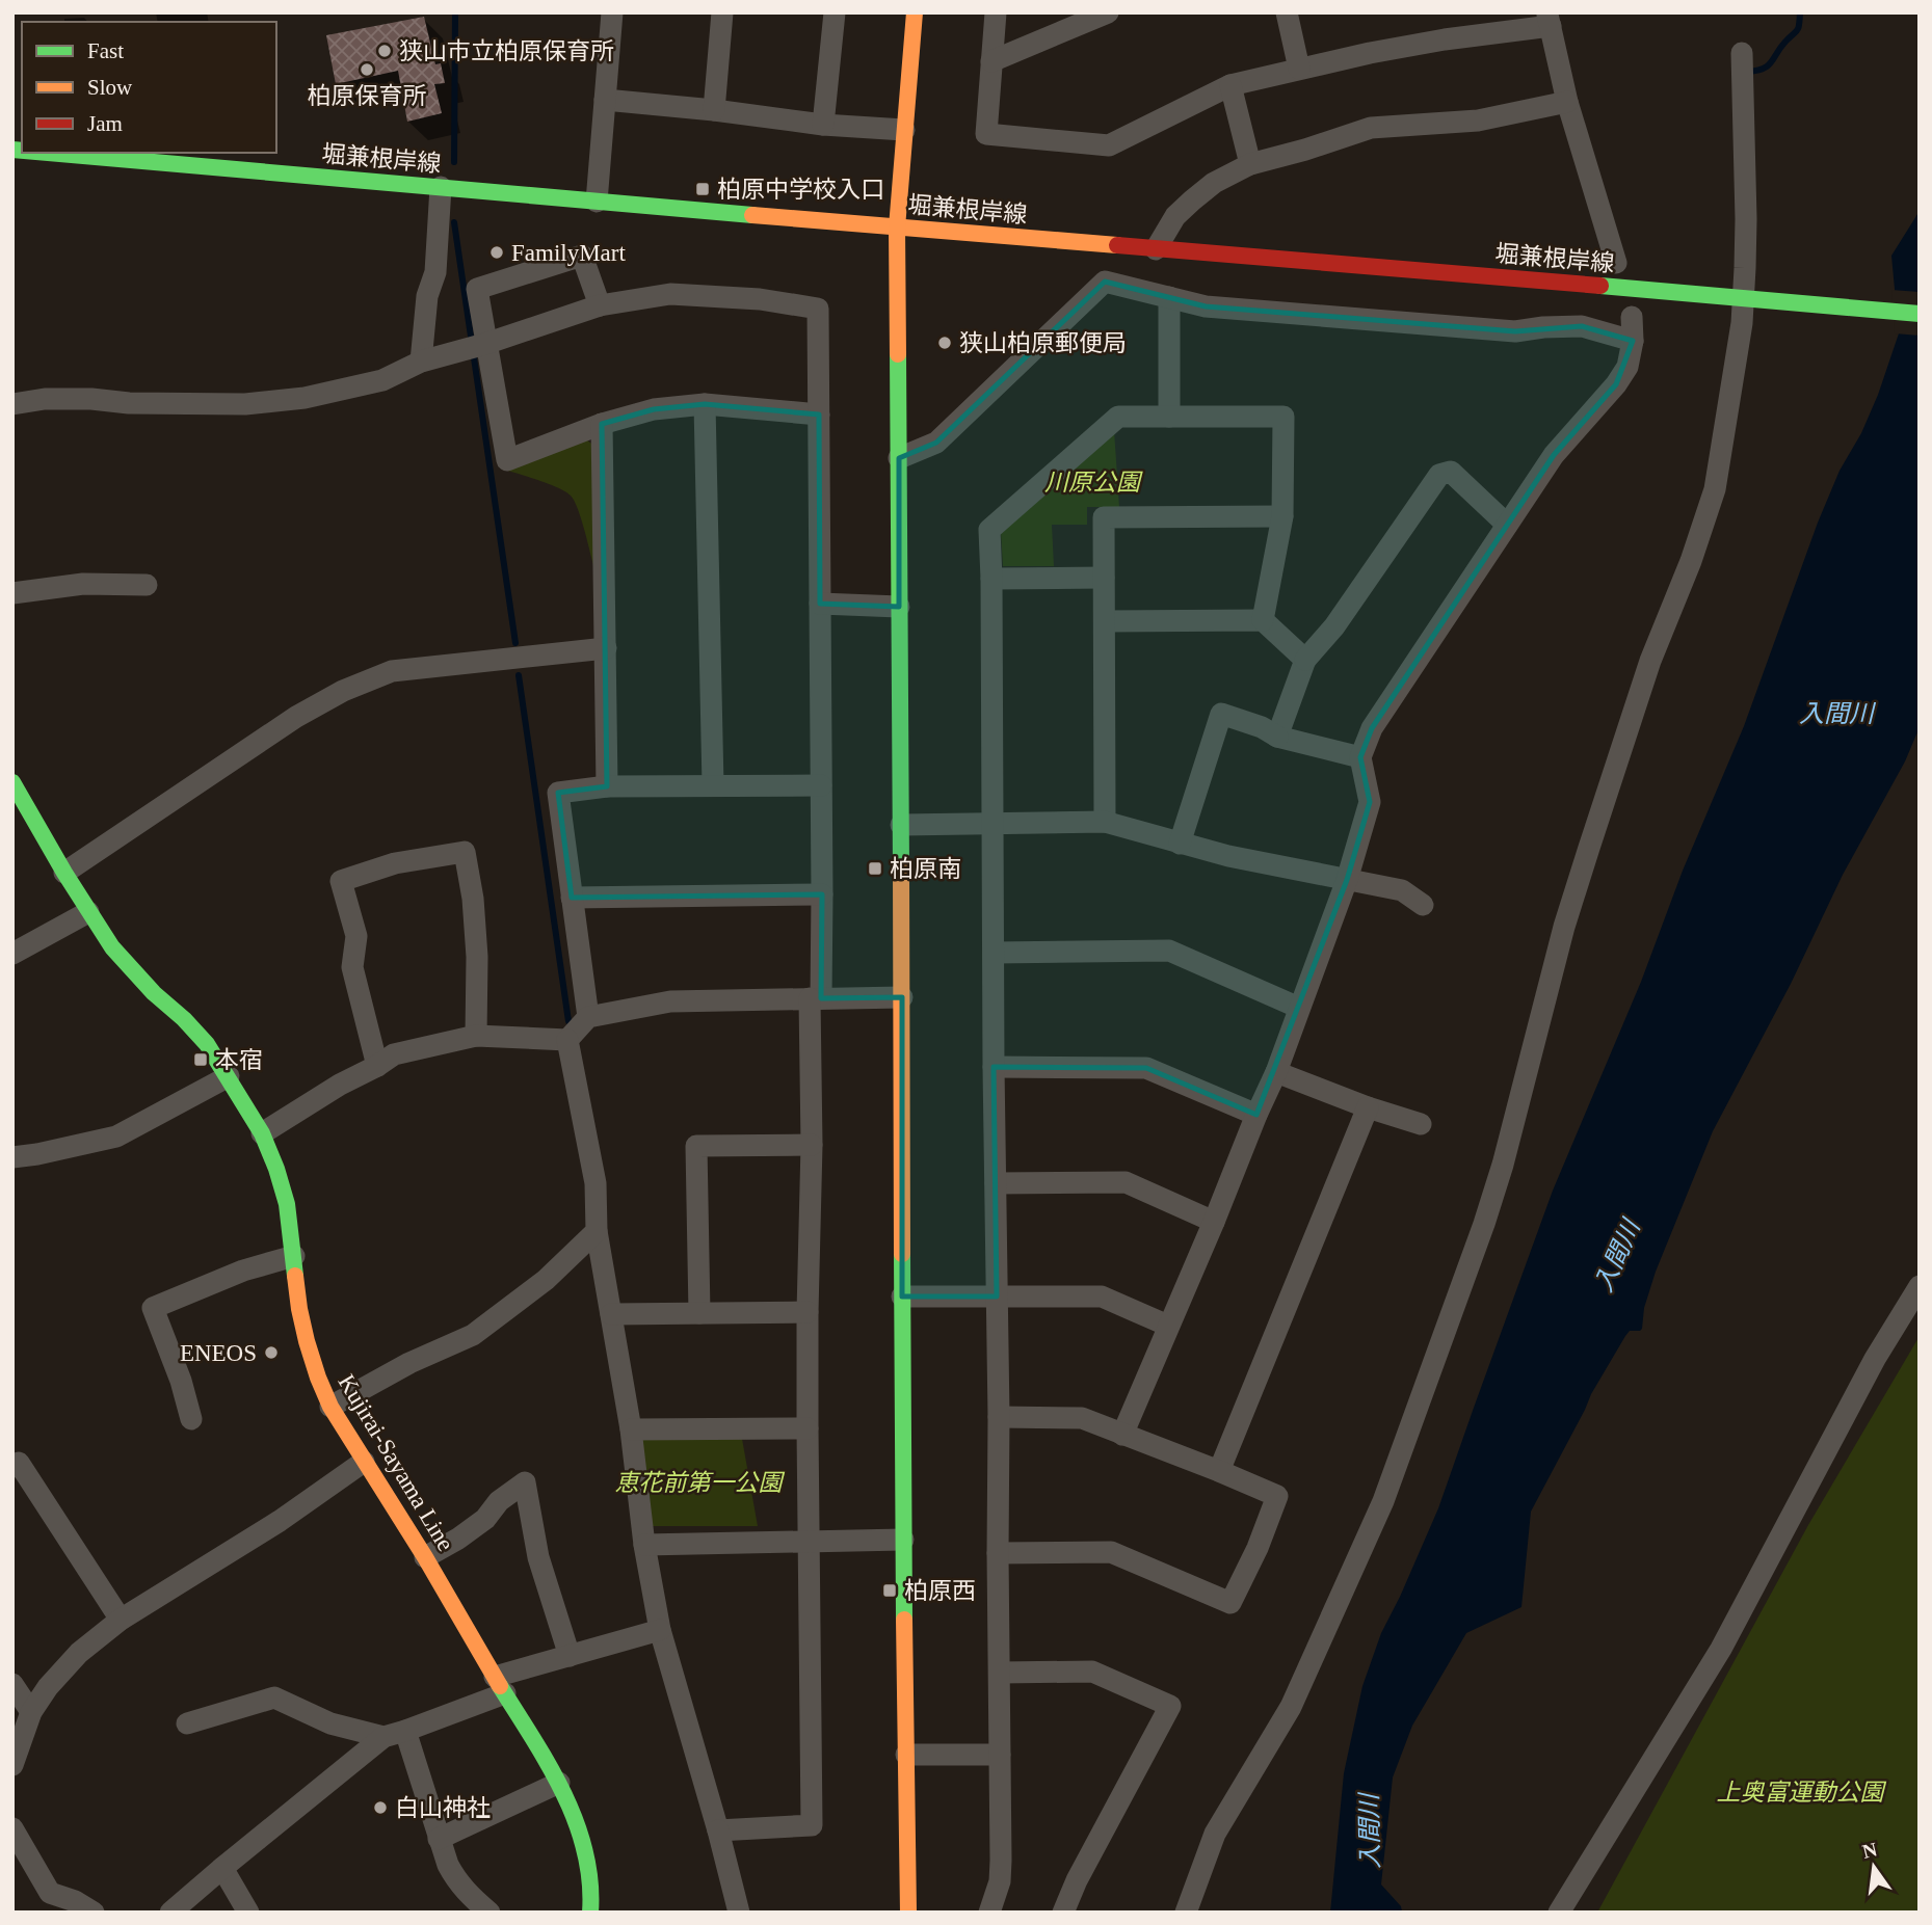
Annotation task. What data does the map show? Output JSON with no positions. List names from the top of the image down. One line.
{"streets":{"main road":["堀兼根岸線","Kujirai-Sayama Line"]},"water":["入間川"],"parks":["川原公園","恵花前第一公園","上奥富運動公園"],"places":{"other":["狭山市立柏原保育所","柏原保育所","FamilyMart","狭山柏原郵便局","ENEOS","白山神社"],"transit":["柏原中学校入口","柏原南","本宿","柏原西"]},"legend":["Fast","Slow","Jam"],"north":"top"}
